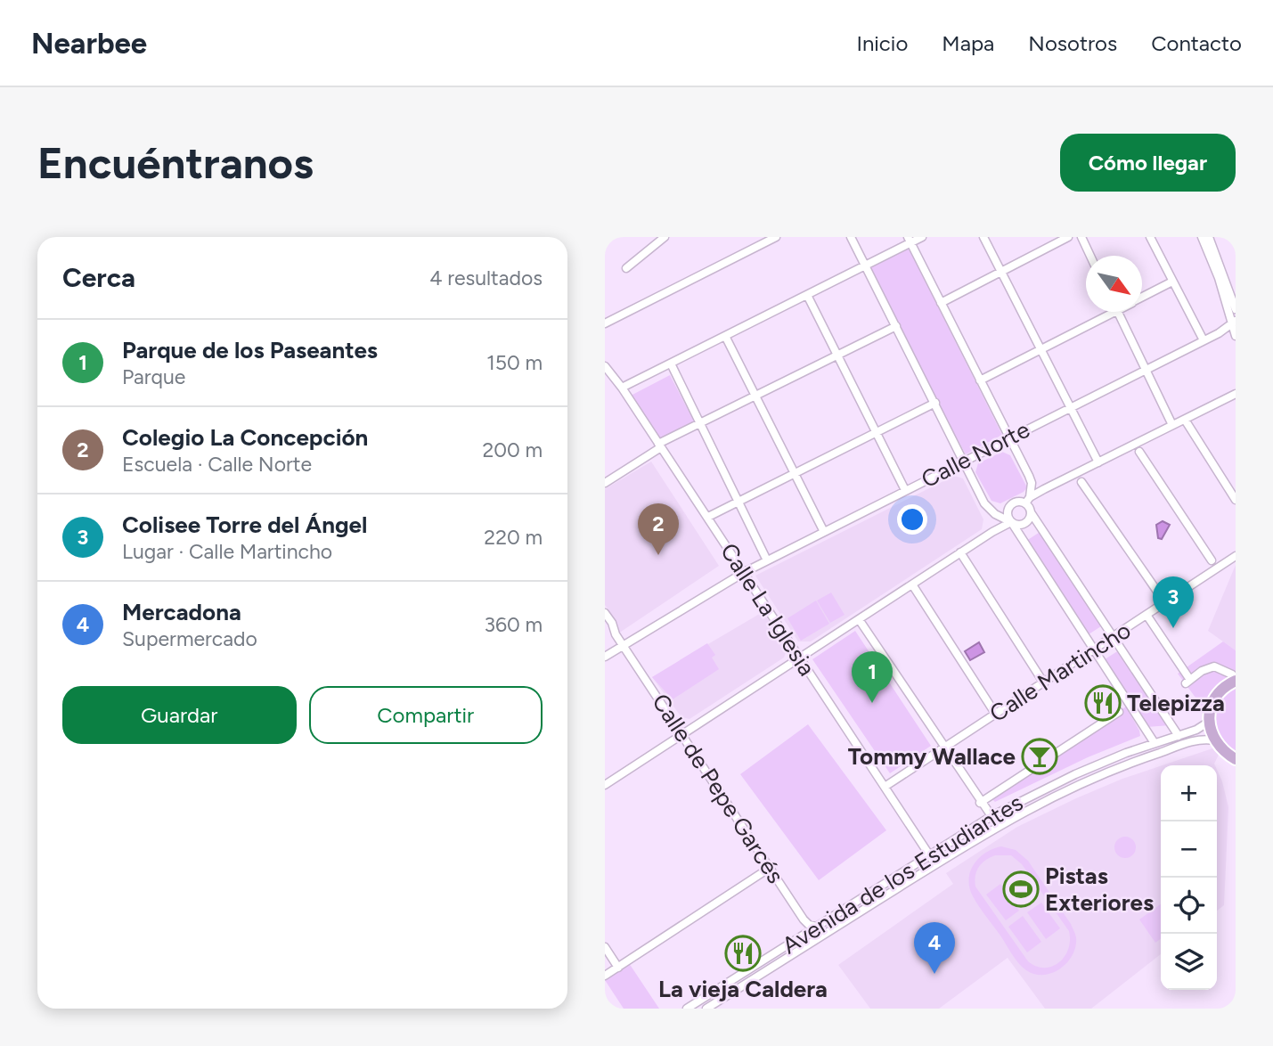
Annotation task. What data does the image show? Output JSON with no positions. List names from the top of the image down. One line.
{"streets":{"street":["Calle Norte","Calle La Iglesia","Calle Martincho","Calle de Pepe Garcés","Avenida de los Estudiantes"]},"crossings":[["Calle Norte","Calle La Iglesia"],["Calle Norte","Calle de Pepe Garcés"],["Calle La Iglesia","Calle Martincho"],["Calle La Iglesia","Avenida de los Estudiantes"],["Calle de Pepe Garcés","Avenida de los Estudiantes"]],"places":{"restaurant":["Telepizza","La vieja Caldera"],"bar":["Tommy Wallace"],"sports":["Pistas Exteriores"]},"north":"bottom right","page":{"header":"Nearbee","nav":["Inicio","Mapa","Nosotros","Contacto"],"buttons":["Cómo llegar",["Guardar","Compartir"]],"title":"Encuéntranos","heading":["Cerca","4 resultados"],"list":[{"mark":"1","name":"Parque de los Paseantes","note":"Parque","value":"150 m"},{"mark":"2","name":"Colegio La Concepción","note":"Escuela · Calle Norte","value":"200 m"},{"mark":"3","name":"Colisee Torre del Ángel","note":"Lugar · Calle Martincho","value":"220 m"},{"mark":"4","name":"Mercadona","note":"Supermercado","value":"360 m"}],"pins":["2","3","1","4"],"map_buttons":["+","−"]}}
